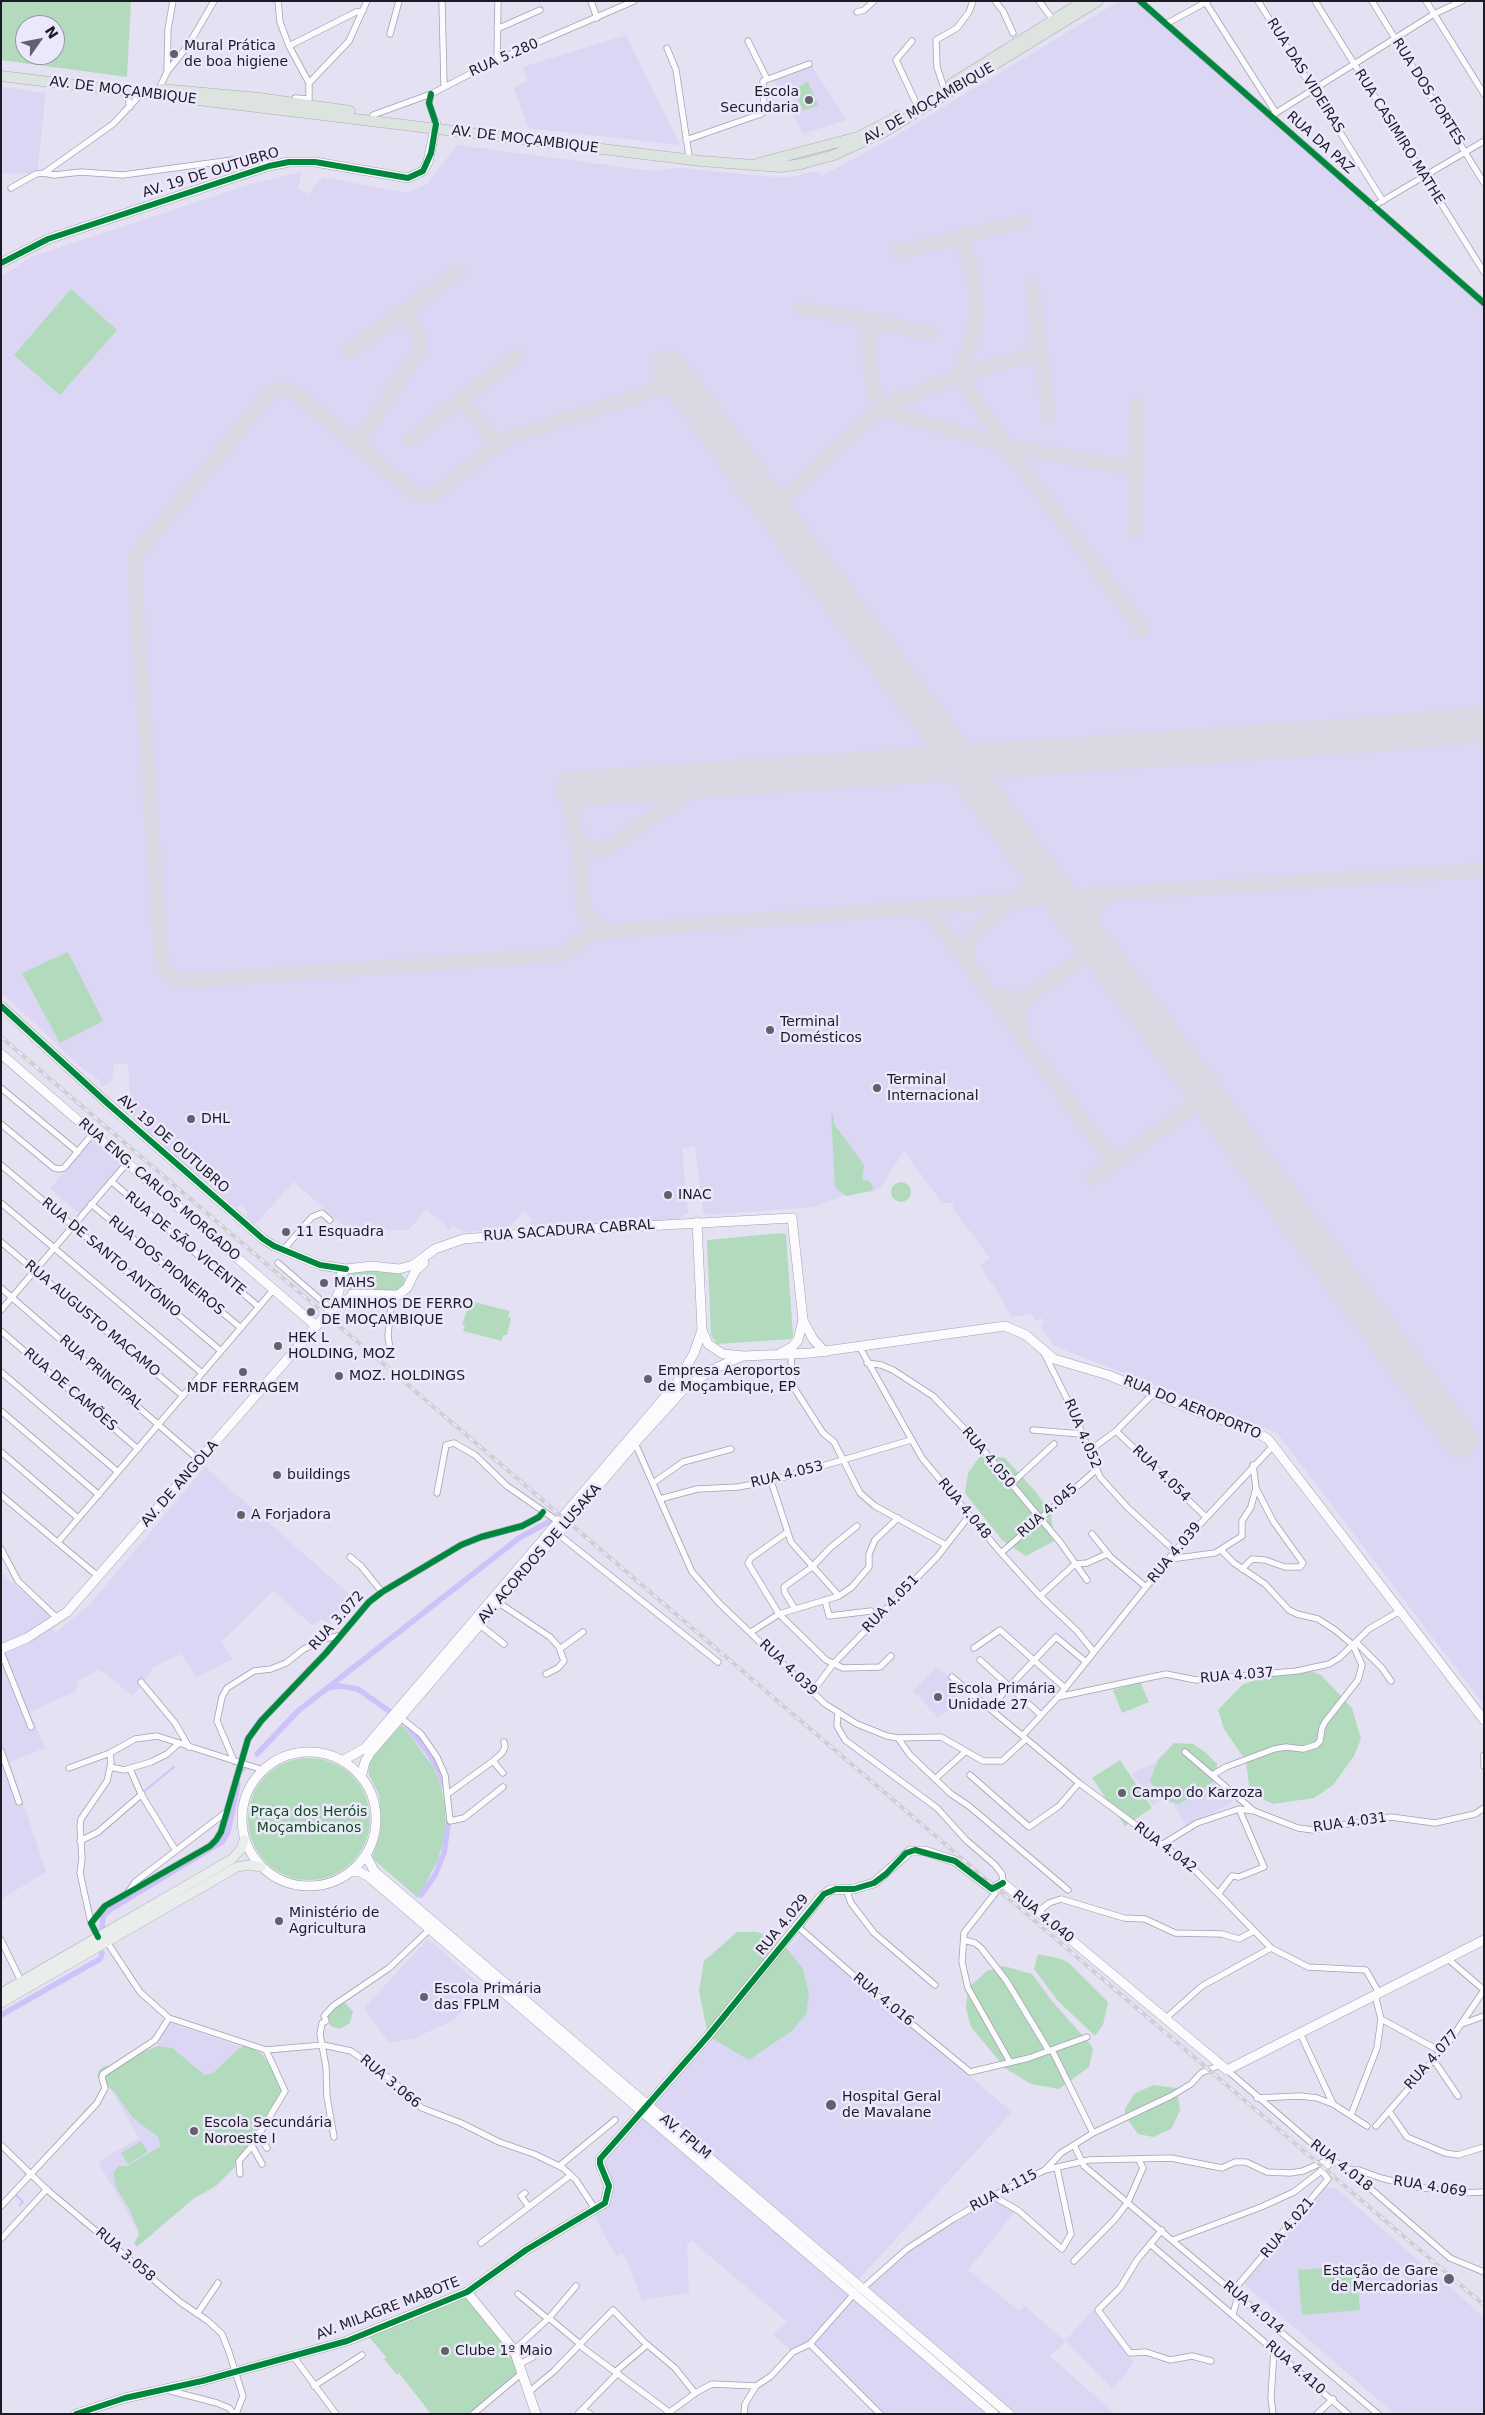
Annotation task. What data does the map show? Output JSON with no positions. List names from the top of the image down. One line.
{"streets":{"highway":["AV. DE MOÇAMBIQUE"],"main road":["AV. 19 DE OUTUBRO","RUA ENG. CARLOS MORGADO","RUA SACADURA CABRAL","RUA DO AEROPORTO","AV. DE ANGOLA","AV. ACORDOS DE LUSAKA","RUA 4.040","RUA 4.029","AV. FPLM","AV. MILAGRE MABOTE"],"street":["RUA 5.280","RUA DAS VIDEIRAS","RUA DOS FORTES","RUA CASIMIRO MATHE","RUA DA PAZ","RUA DE SÃO VICENTE","RUA DE SANTO ANTÓNIO","RUA DOS PIONEIROS","RUA AUGUSTO MACAMO","RUA PRINCIPAL","RUA DE CAMÕES","RUA 4.052","RUA 4.050","RUA 4.054","RUA 4.053","RUA 4.048","RUA 4.045","RUA 4.039","RUA 4.051","RUA 3.072","RUA 4.037","RUA 4.031","RUA 4.042","RUA 4.016","RUA 4.077","RUA 3.066","RUA 4.018","RUA 4.069","RUA 4.115","RUA 4.021","RUA 3.058","RUA 4.014","RUA 4.410"]},"crossings":[["RUA 5.280","AV. DE MOÇAMBIQUE"],["AV. DE MOÇAMBIQUE","AV. 19 DE OUTUBRO"],["AV. 19 DE OUTUBRO","RUA SACADURA CABRAL"],["RUA ENG. CARLOS MORGADO","AV. DE ANGOLA"],["RUA PRINCIPAL","AV. DE ANGOLA"],["RUA DO AEROPORTO","RUA 4.052"],["RUA DO AEROPORTO","RUA 4.048"],["RUA DO AEROPORTO","RUA 4.039"],["RUA DO AEROPORTO","AV. ACORDOS DE LUSAKA"],["RUA DO AEROPORTO","RUA 4.037"],["RUA 4.052","RUA 4.045"],["RUA 4.052","RUA 4.039"],["RUA 4.050","RUA 4.048"],["RUA 4.050","RUA 4.045"],["RUA 4.054","RUA 4.039"],["RUA 4.053","RUA 4.048"],["RUA 4.053","RUA 4.039"],["RUA 4.048","RUA 4.045"],["RUA 4.048","RUA 4.039"],["RUA 4.048","RUA 4.051"],["RUA 4.039","AV. ACORDOS DE LUSAKA"],["RUA 4.039","RUA 4.051"],["RUA 4.039","RUA 4.037"],["RUA 4.039","RUA 4.042"],["RUA 4.039","RUA 4.040"],["AV. ACORDOS DE LUSAKA","AV. FPLM"],["RUA 4.031","RUA 4.042"],["RUA 4.040","RUA 4.029"],["RUA 4.040","RUA 4.018"],["RUA 4.040","RUA 4.115"],["RUA 4.029","RUA 4.016"],["RUA 4.029","AV. FPLM"],["RUA 4.029","AV. MILAGRE MABOTE"],["RUA 3.066","AV. MILAGRE MABOTE"],["AV. FPLM","RUA 4.115"],["AV. FPLM","AV. MILAGRE MABOTE"],["RUA 4.018","RUA 4.069"],["RUA 4.018","RUA 4.115"],["RUA 4.021","RUA 4.014"],["RUA 3.058","AV. MILAGRE MABOTE"]],"parks":["Praça dos Heróis Moçambicanos"],"places":["Mural Prática de boa higiene","Escola Secundaria","Terminal Domésticos","Terminal Internacional","DHL","INAC","11 Esquadra","MAHS","CAMINHOS DE FERRO DE MOÇAMBIQUE","HEK L HOLDING, MOZ","MDF FERRAGEM","MOZ. HOLDINGS","Empresa Aeroportos de Moçambique, EP","buildings","A Forjadora","Escola Primária Unidade 27","Campo do Karzoza","Ministério de Agricultura","Escola Primária das FPLM","Hospital Geral de Mavalane","Escola Secundária Noroeste I","Estação de Gare de Mercadorias","Clube 1º Maio"],"north":"top right"}
